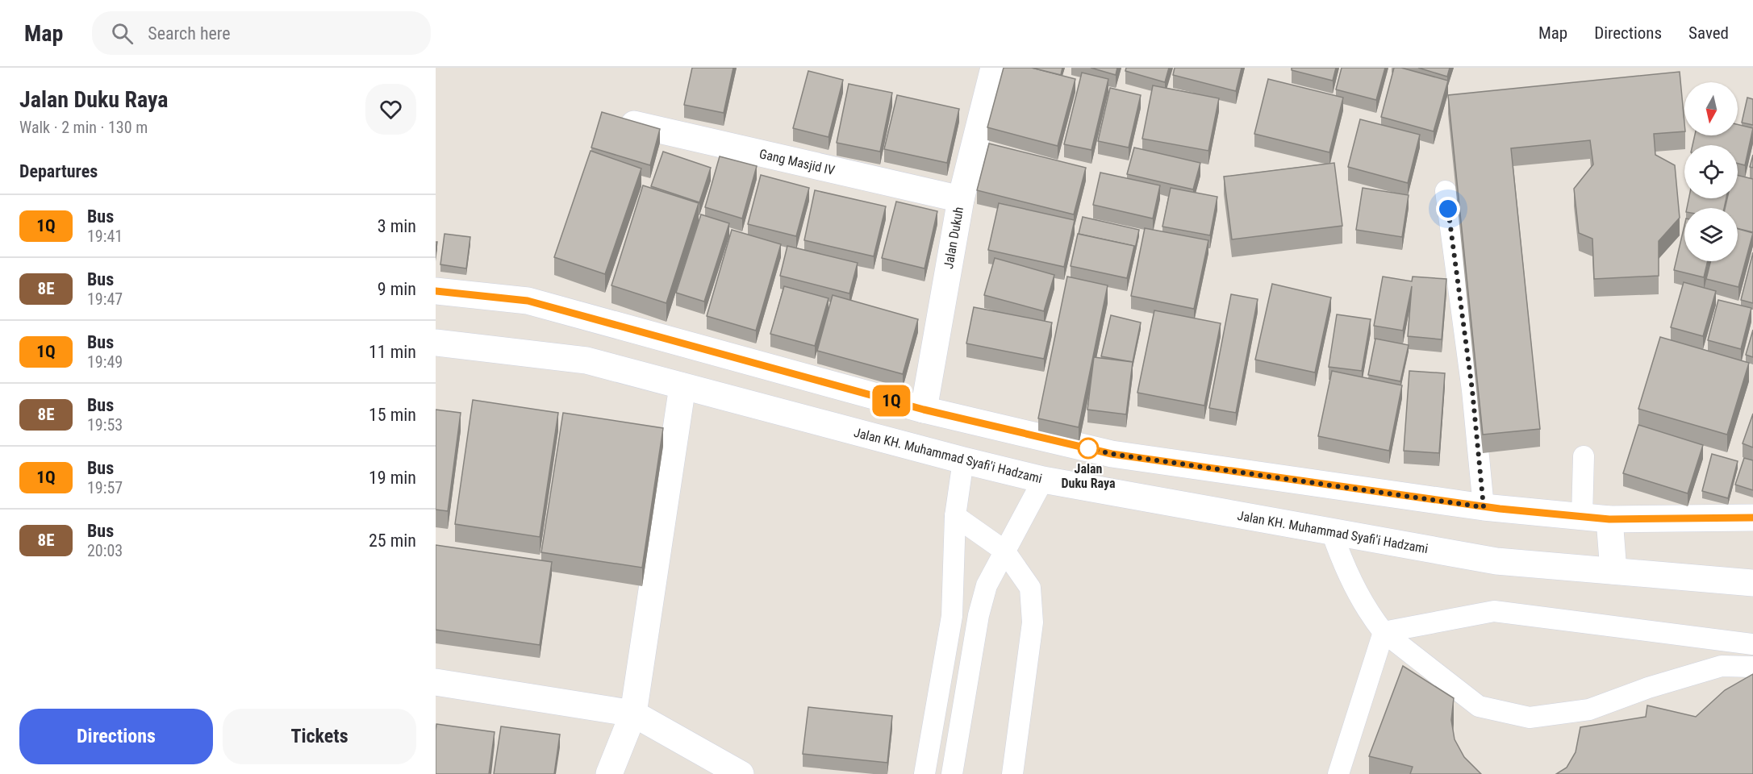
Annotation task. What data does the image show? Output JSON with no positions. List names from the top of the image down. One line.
{"streets":{"main road":["Gang Masjid IV","Jalan Dukuh","Jalan KH. Muhammad Syafi'i Hadzami"]},"crossings":[["Gang Masjid IV","Jalan Dukuh"]],"places":["Jalan Duku Raya"],"lines":["bus line 1Q"],"north":"bottom","page":{"header":"Map","search":"Search here","nav":["Map","Directions","Saved"],"heading":[["Jalan Duku Raya","Walk · 2 min · 130 m"],"Departures"],"on_map":"1Q","list":[{"mark":"1Q","name":"Bus","note":"19:41","value":"3 min"},{"mark":"8E","name":"Bus","note":"19:47","value":"9 min"},{"mark":"1Q","name":"Bus","note":"19:49","value":"11 min"},{"mark":"8E","name":"Bus","note":"19:53","value":"15 min"},{"mark":"1Q","name":"Bus","note":"19:57","value":"19 min"},{"mark":"8E","name":"Bus","note":"20:03","value":"25 min"}],"buttons":["Directions","Tickets"]}}
